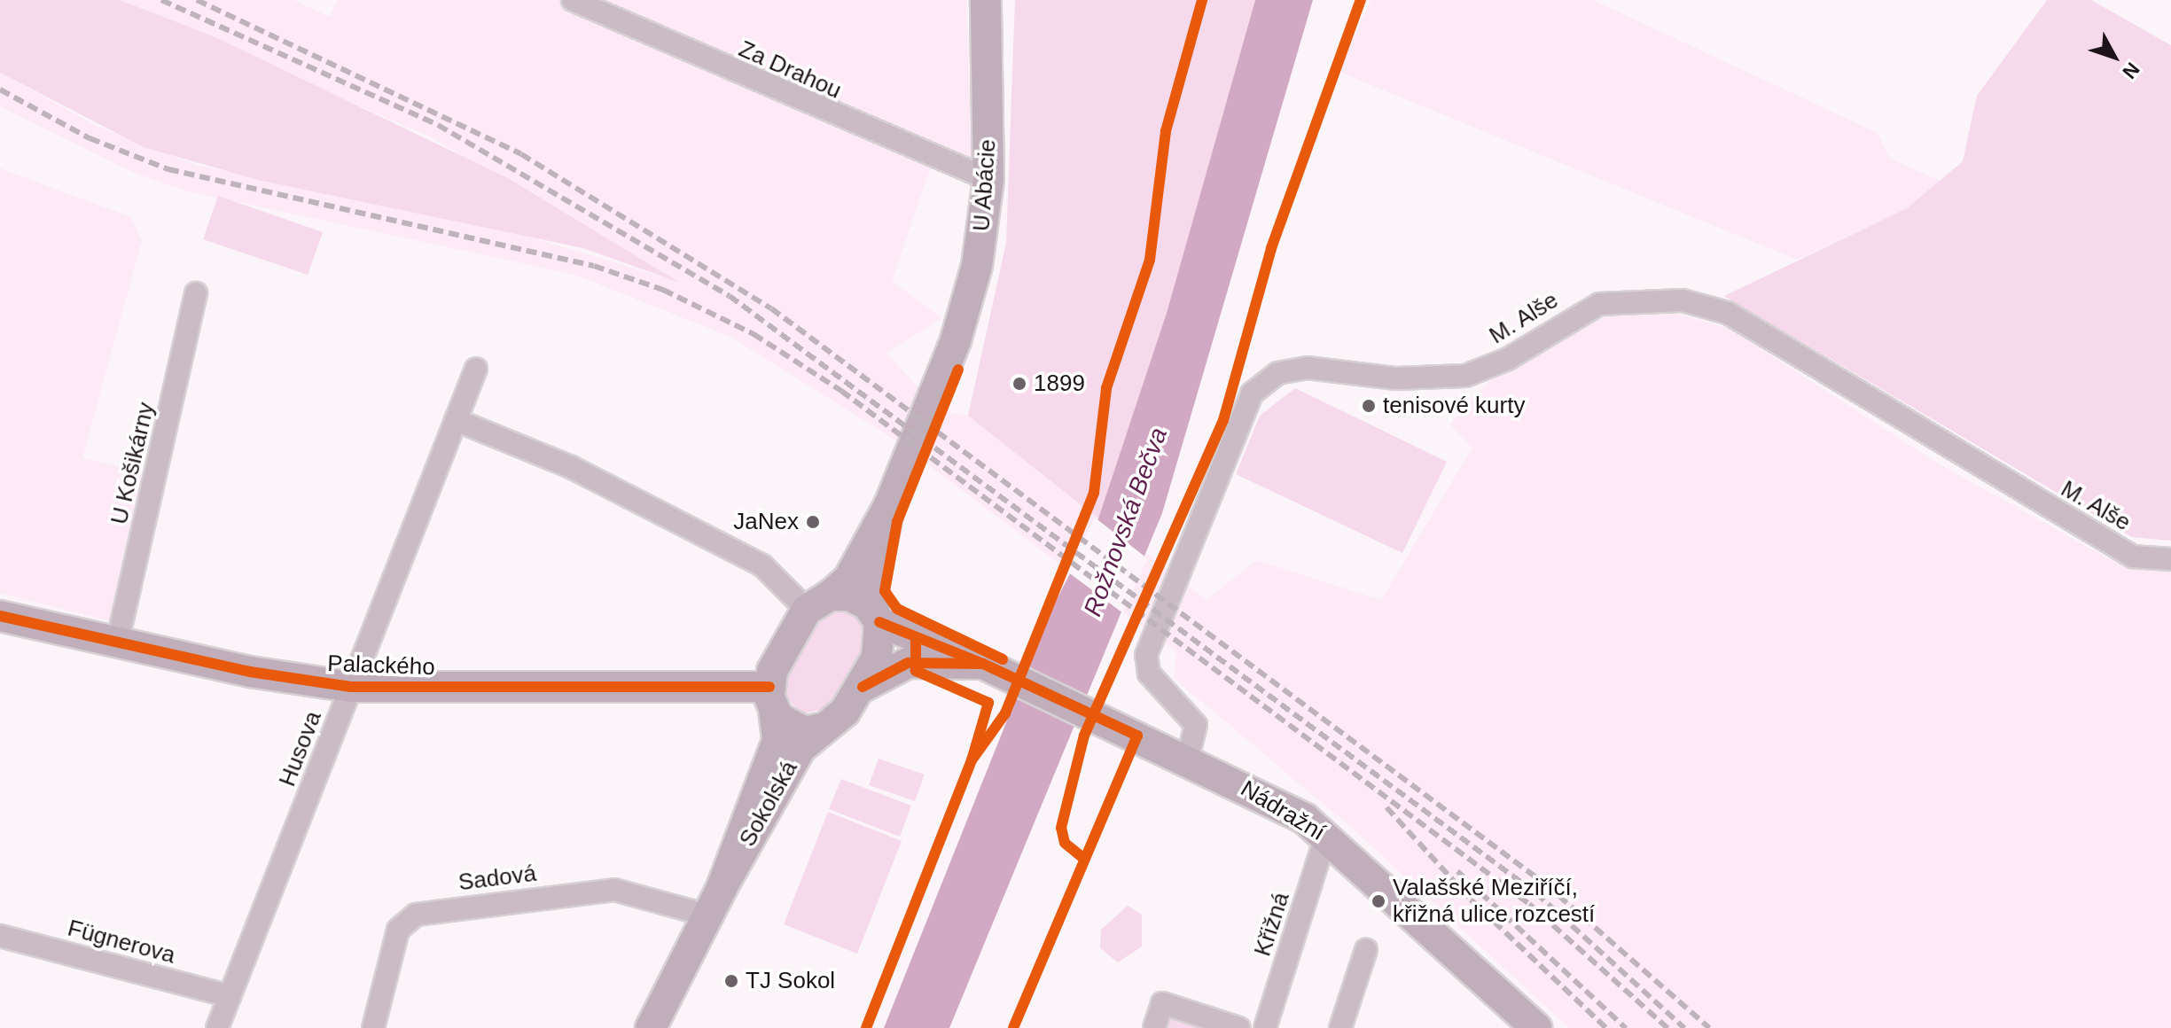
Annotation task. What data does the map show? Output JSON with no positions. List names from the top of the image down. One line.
{"streets":{"main road":["U Abácie","Palackého","Sokolská","Nádražní"],"street":["Za Drahou","M. Alše","U Košikárny","Husova","Sadová","Křižná","Fügnerova"]},"crossings":[["Za Drahou","U Abácie"],["U Abácie","Sokolská"],["M. Alše","Nádražní"],["U Košikárny","Palackého"],["Palackého","Husova"],["Palackého","Sokolská"],["Palackého","Nádražní"],["Husova","Fügnerova"],["Sokolská","Nádražní"],["Sokolská","Sadová"],["Nádražní","Křižná"]],"water":["Rožnovská Bečva"],"places":["1899","tenisové kurty","JaNex","Valašské Meziříčí, křižná ulice rozcestí","TJ Sokol"],"north":"bottom right"}
